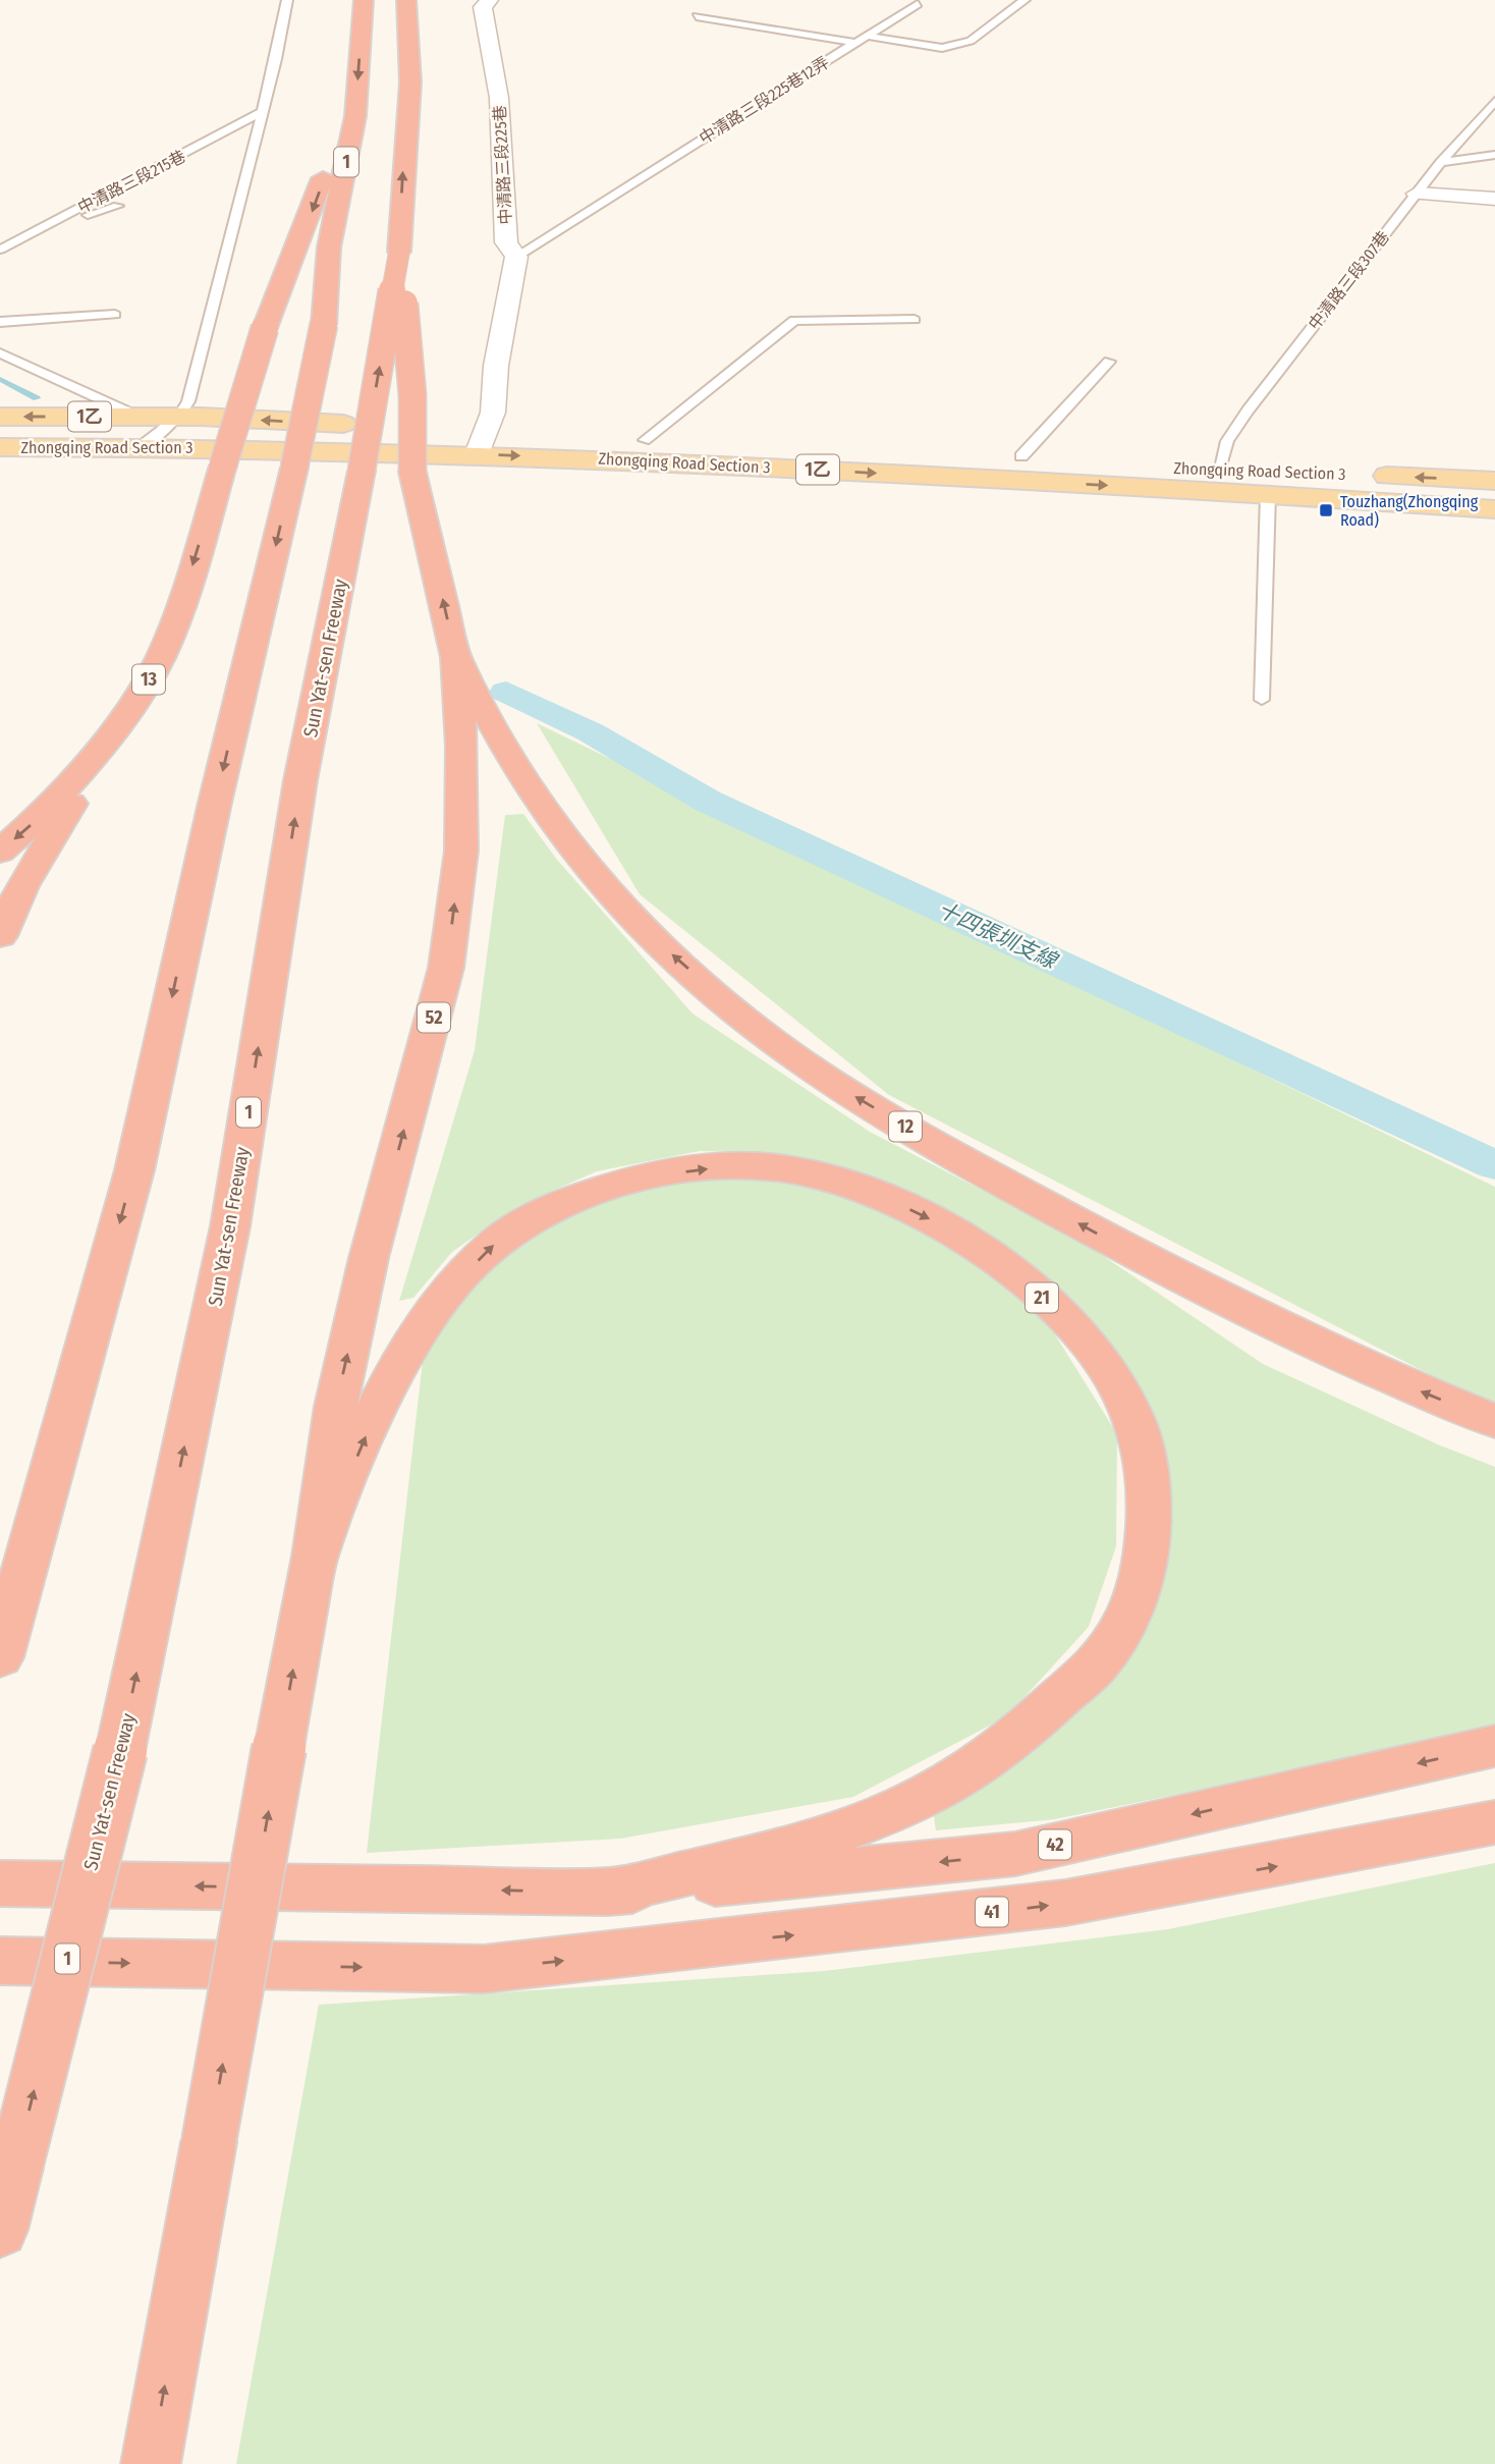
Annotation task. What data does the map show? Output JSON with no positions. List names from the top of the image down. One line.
{"streets":{"highway":["1","Sun Yat-sen Freeway","13","52","12","21","42","41"],"main road":["1乙","Zhongqing Road Section 3"],"street":["中清路三段225巷"],"lane":["中清路三段225巷12弄","中清路三段215巷","中清路三段307巷"]},"crossings":[["中清路三段225巷12弄","中清路三段225巷"],["1","13"],["中清路三段225巷","Zhongqing Road Section 3"],["中清路三段307巷","Zhongqing Road Section 3"],["Sun Yat-sen Freeway","52"],["52","12"],["52","21"],["21","42"]],"water":["十四張圳支線"],"places":{"transit":["Touzhang(Zhongqing Road)"]}}
